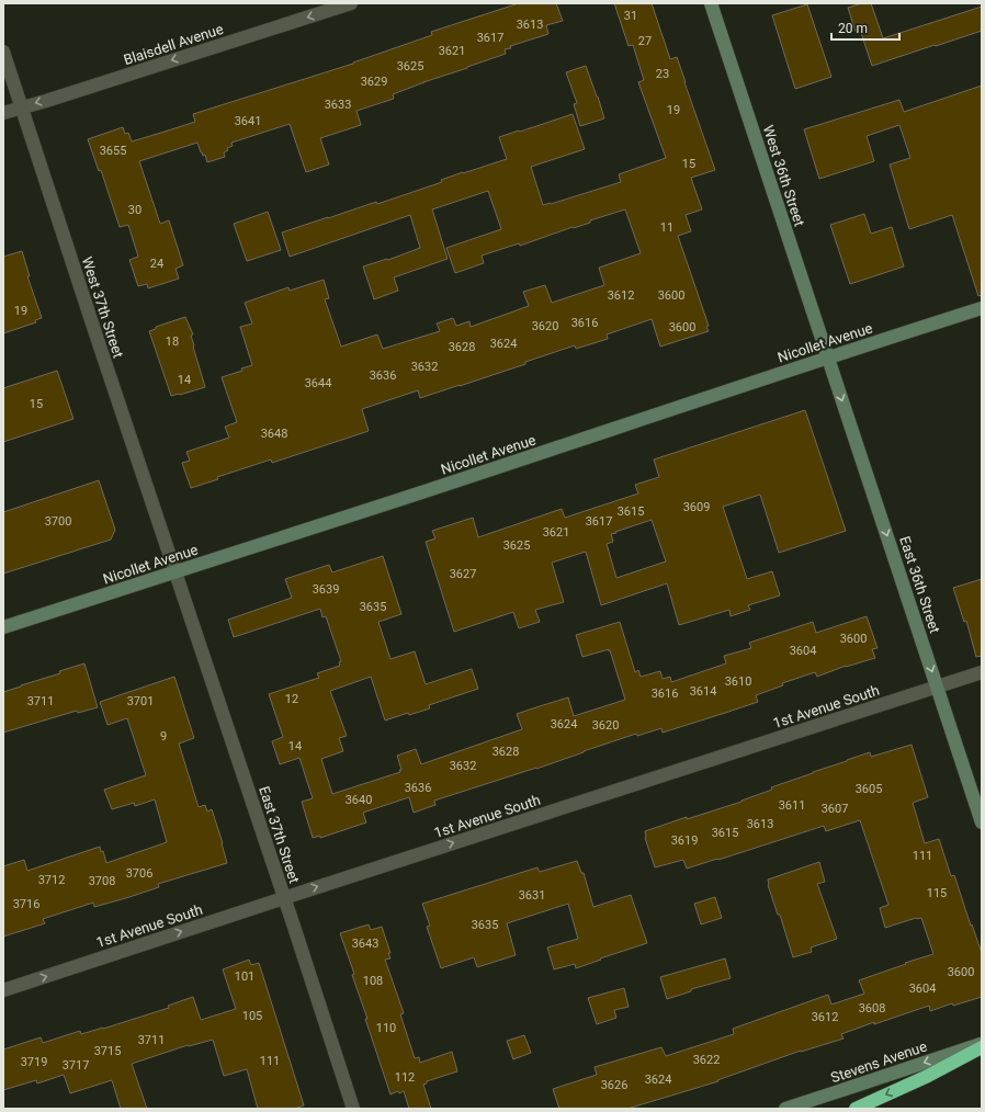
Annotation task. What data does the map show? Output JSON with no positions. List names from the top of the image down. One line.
{"streets":{"street":["Blaisdell Avenue","West 36th Street","West 37th Street","Nicollet Avenue","East 36th Street","1st Avenue South","East 37th Street","Stevens Avenue"]},"crossings":[["Blaisdell Avenue","West 37th Street"],["West 36th Street","Nicollet Avenue"],["West 36th Street","East 36th Street"],["West 37th Street","Nicollet Avenue"],["West 37th Street","East 37th Street"],["Nicollet Avenue","East 36th Street"],["Nicollet Avenue","East 37th Street"],["East 36th Street","1st Avenue South"],["1st Avenue South","East 37th Street"]],"one_way":["Blaisdell Avenue","East 36th Street","1st Avenue South","Stevens Avenue"],"house_numbers":["31","3613","3617","27","3621","3625","23","3629","3633","19","3641","3655","15","30","11","24","3612","3600","19","3616","3620","3600","18","3624","3628","3632","3636","14","3644","15","3648","3609","3615","3700","3617","3621","3625","3627","3639","3635","3600","3604","3610","3614","3616","12","3711","3701","3624","3620","9","14","3628","3632","3636","3605","3640","3611","3607","3613","3615","3619","111","3706","3712","3708","115","3631","3716","3635","3643","3600","101","108","3604","3608","105","3612","110","3711","3715","3622","111","3719","3717","112","3624","3626"],"scale_bar":"20 m"}
